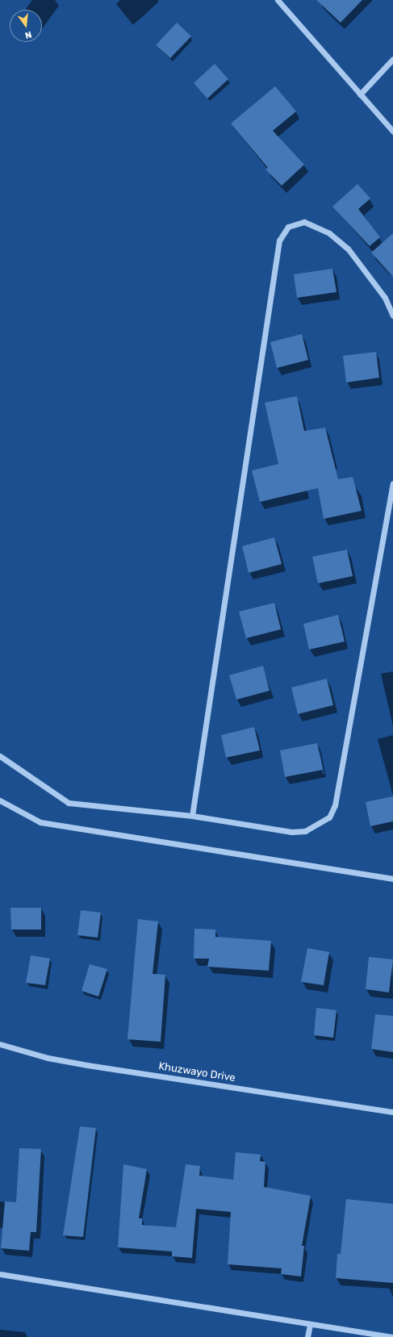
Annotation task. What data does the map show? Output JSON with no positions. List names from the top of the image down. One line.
{"streets":{"street":["Khuzwayo Drive"]},"north":"bottom"}
